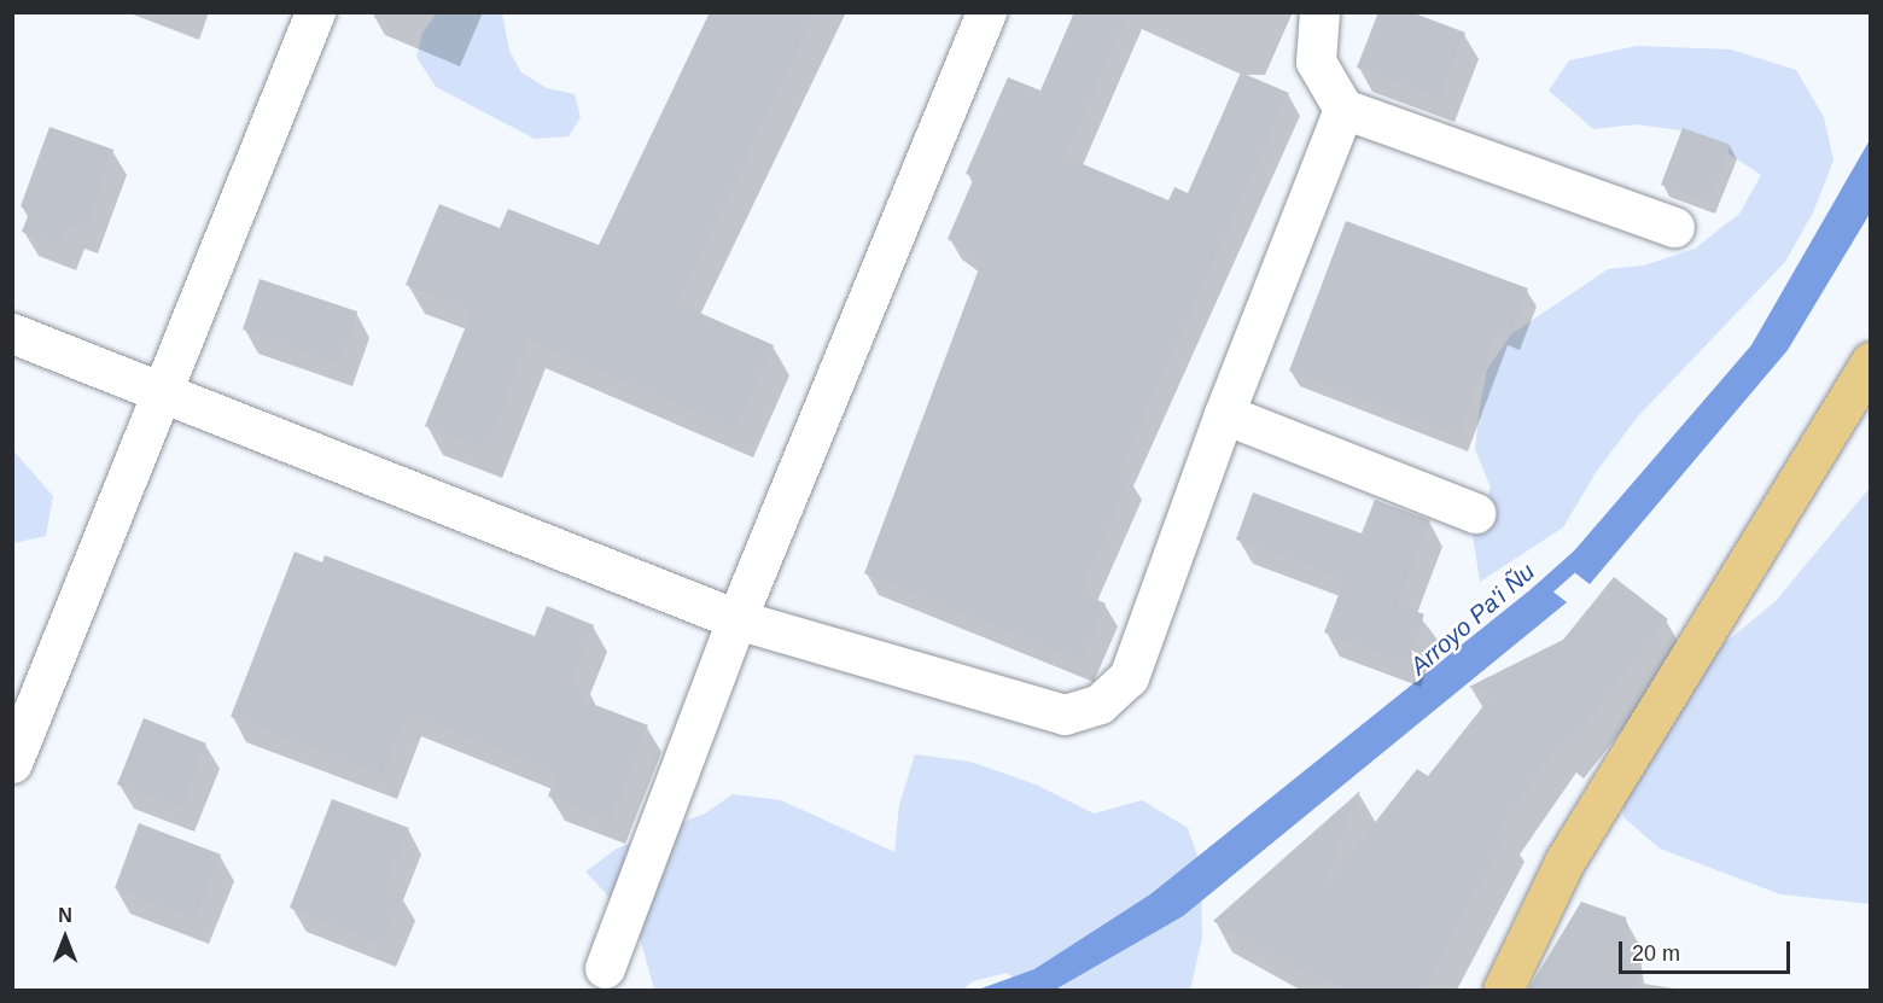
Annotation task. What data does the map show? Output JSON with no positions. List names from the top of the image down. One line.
{"water":["Arroyo Pa'i Ñu"],"scale_bar":"20 m","north":"top"}
